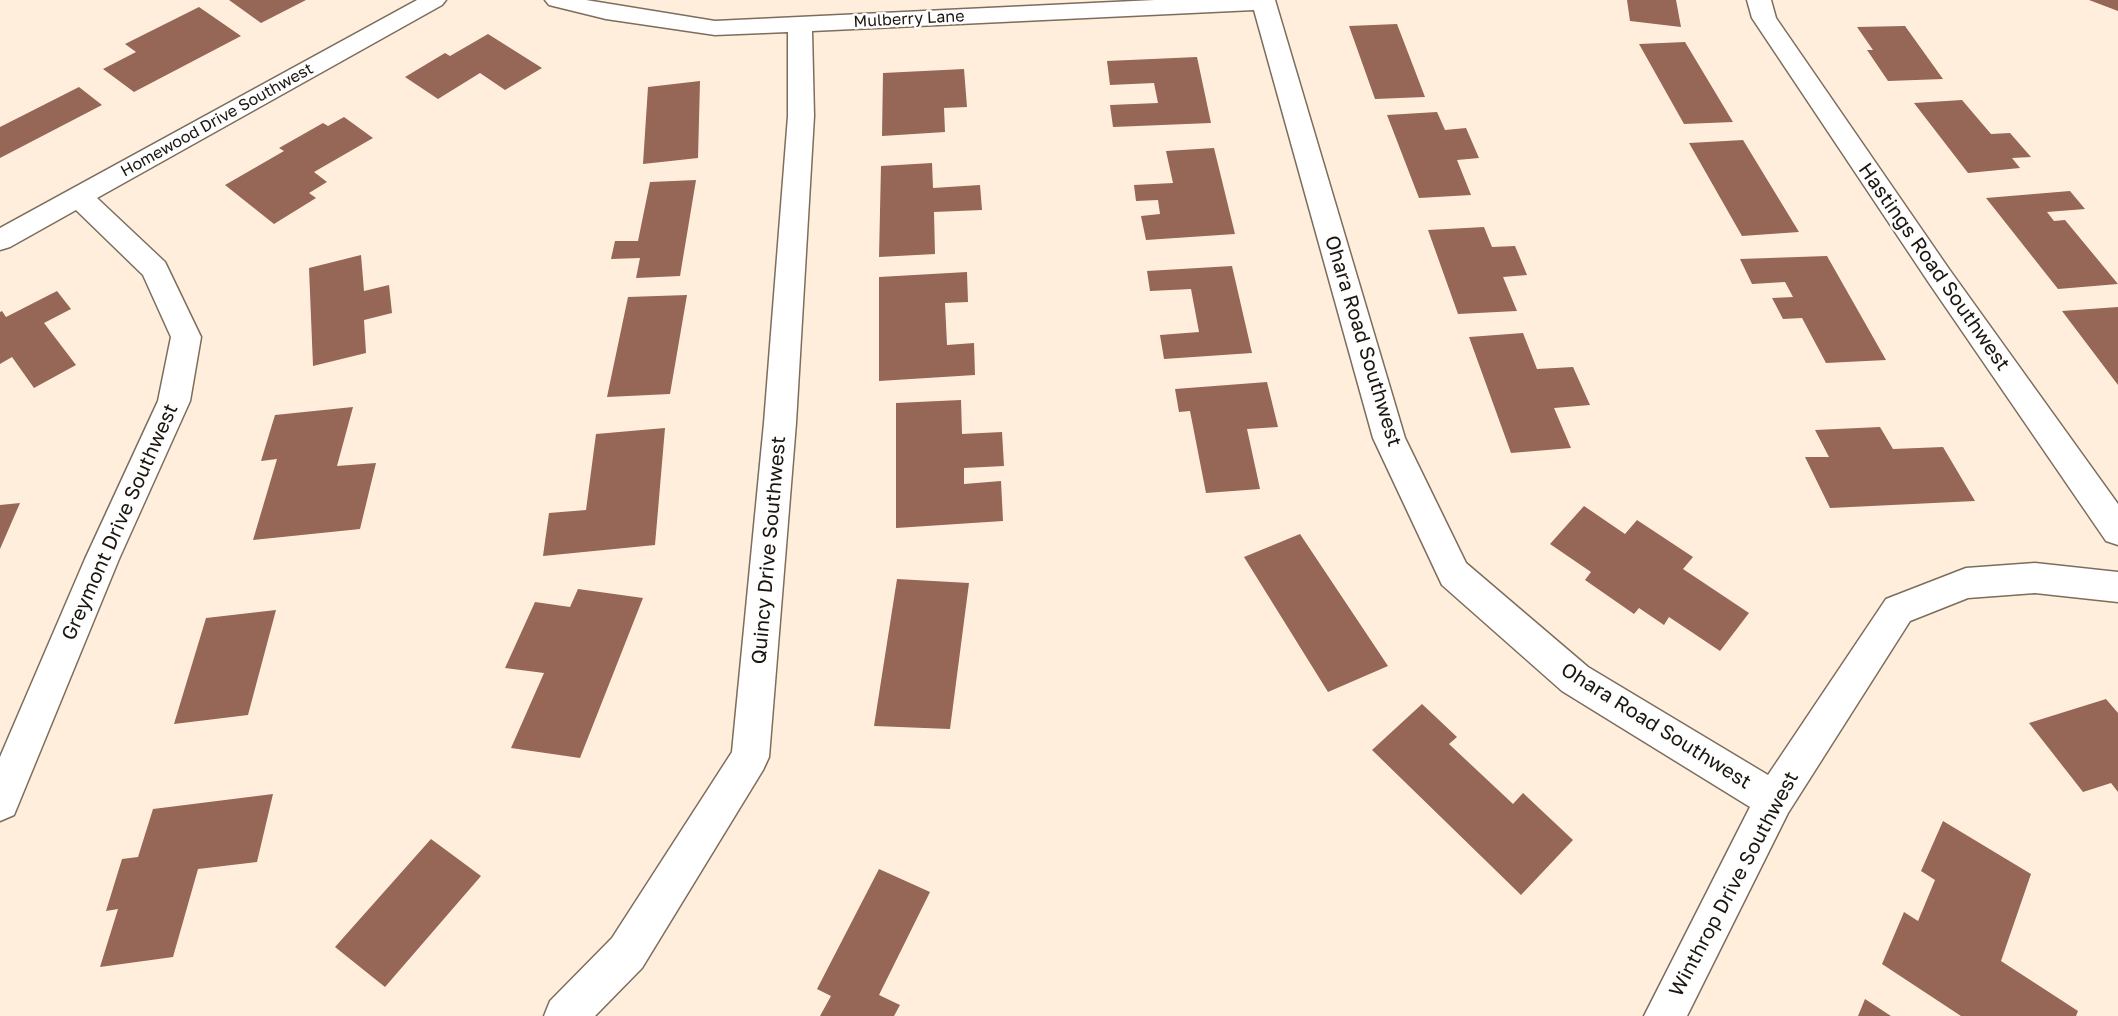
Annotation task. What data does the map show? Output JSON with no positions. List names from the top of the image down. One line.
{"streets":{"street":["Mulberry Lane","Homewood Drive Southwest","Hastings Road Southwest","Ohara Road Southwest","Greymont Drive Southwest","Quincy Drive Southwest","Winthrop Drive Southwest"]},"crossings":[["Mulberry Lane","Ohara Road Southwest"],["Mulberry Lane","Quincy Drive Southwest"],["Homewood Drive Southwest","Greymont Drive Southwest"],["Ohara Road Southwest","Winthrop Drive Southwest"]]}
